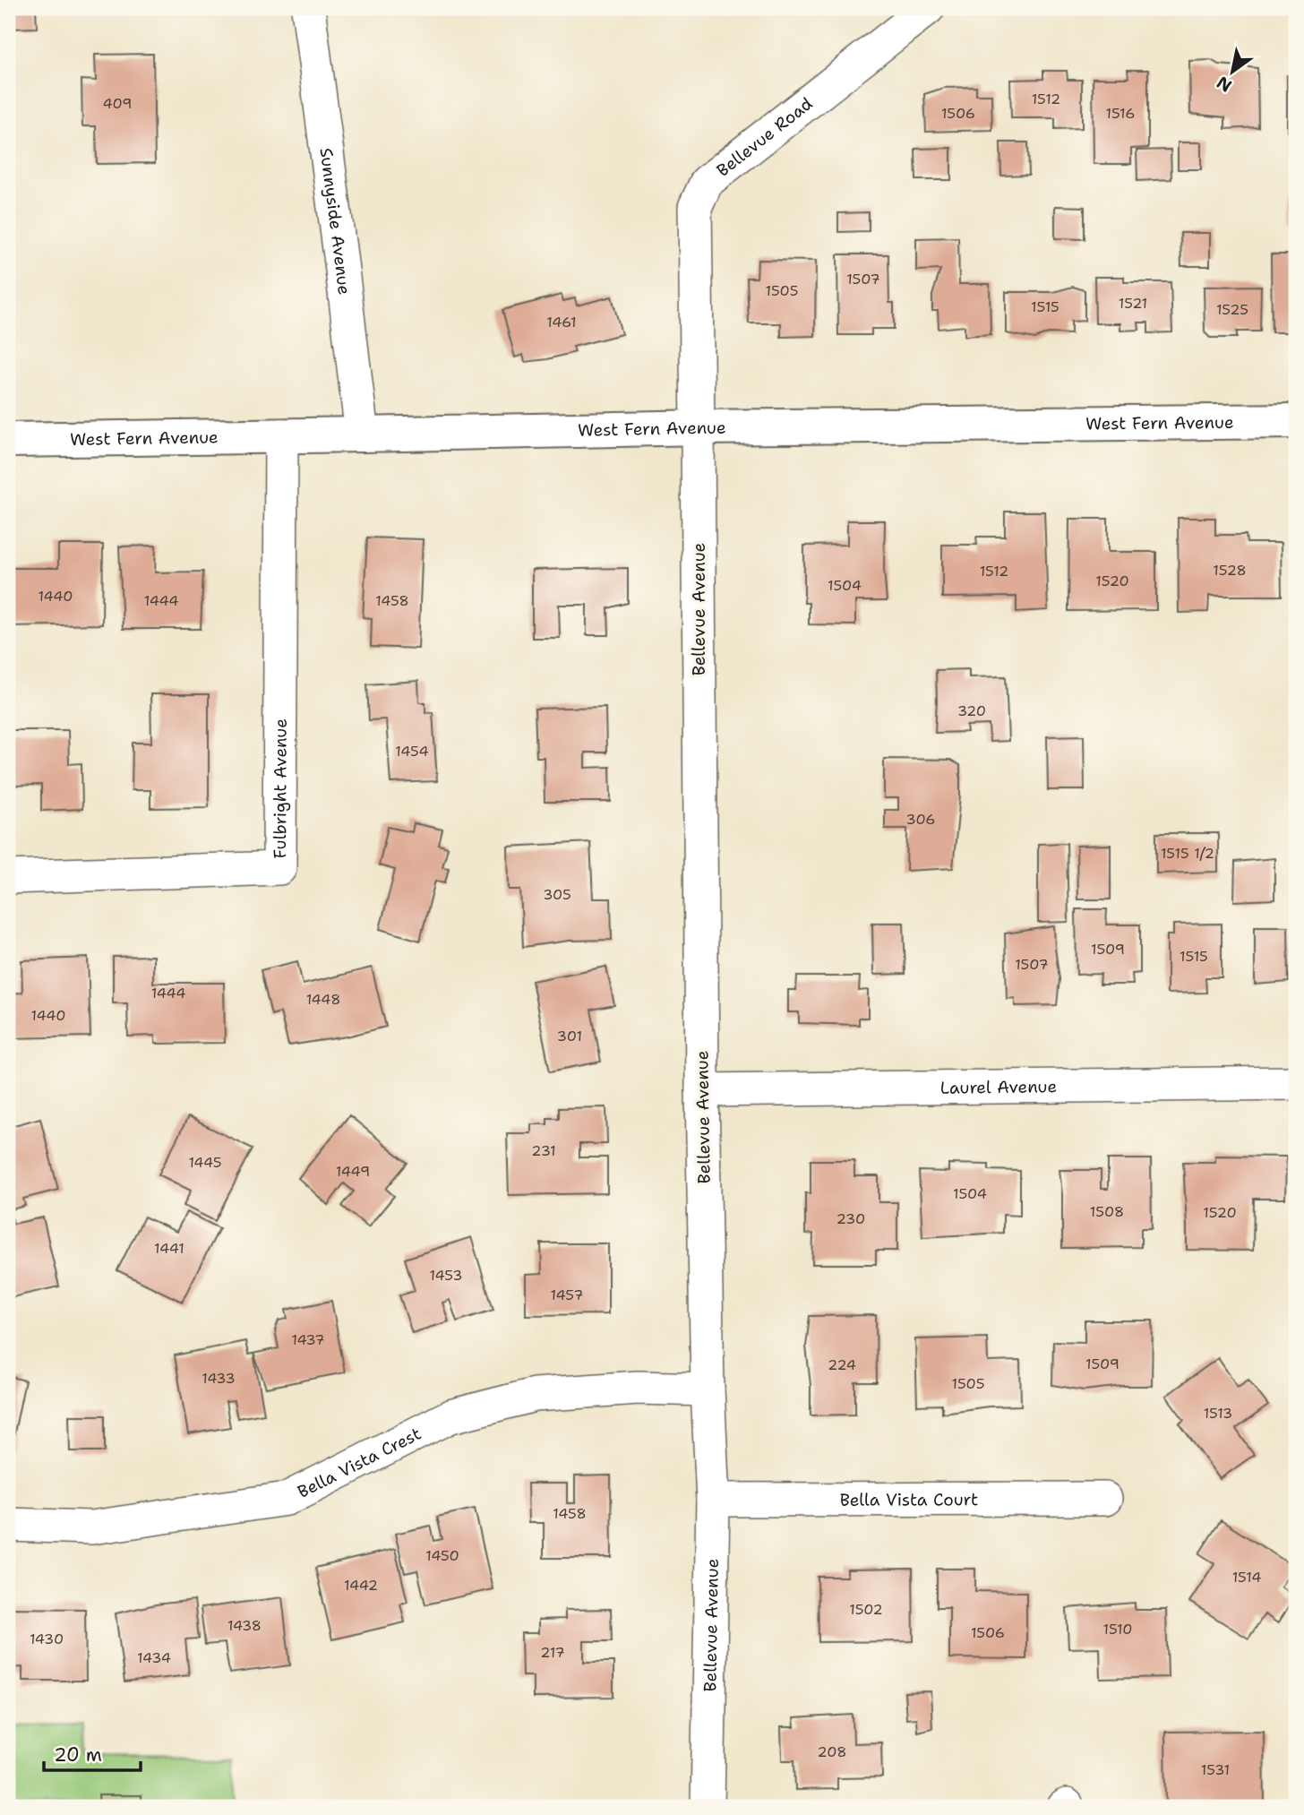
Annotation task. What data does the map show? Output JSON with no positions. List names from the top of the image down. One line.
{"streets":{"street":["Bellevue Road","Sunnyside Avenue","West Fern Avenue","Bellevue Avenue","Fulbright Avenue","Laurel Avenue","Bella Vista Crest","Bella Vista Court"]},"crossings":[["Bellevue Road","West Fern Avenue"],["Bellevue Road","Bellevue Avenue"],["Sunnyside Avenue","West Fern Avenue"],["West Fern Avenue","Bellevue Avenue"],["West Fern Avenue","Fulbright Avenue"],["Bellevue Avenue","Laurel Avenue"],["Bellevue Avenue","Bella Vista Crest"],["Bellevue Avenue","Bella Vista Court"]],"house_numbers":["1512","409","1506","1516","1507","1505","1521","1515","1525","1461","1528","1512","1520","1504","1440","1444","1458","320","1454","306","1515 1/2","305","1509","1515","1507","1444","1448","1440","301","231","1445","1449","1504","1508","1520","230","1441","1453","1457","1437","1509","224","1433","1505","1513","1458","1450","1514","1442","1502","1438","1510","1506","1430","217","1434","208","1531"],"scale_bar":"20 m","north":"bottom left"}
